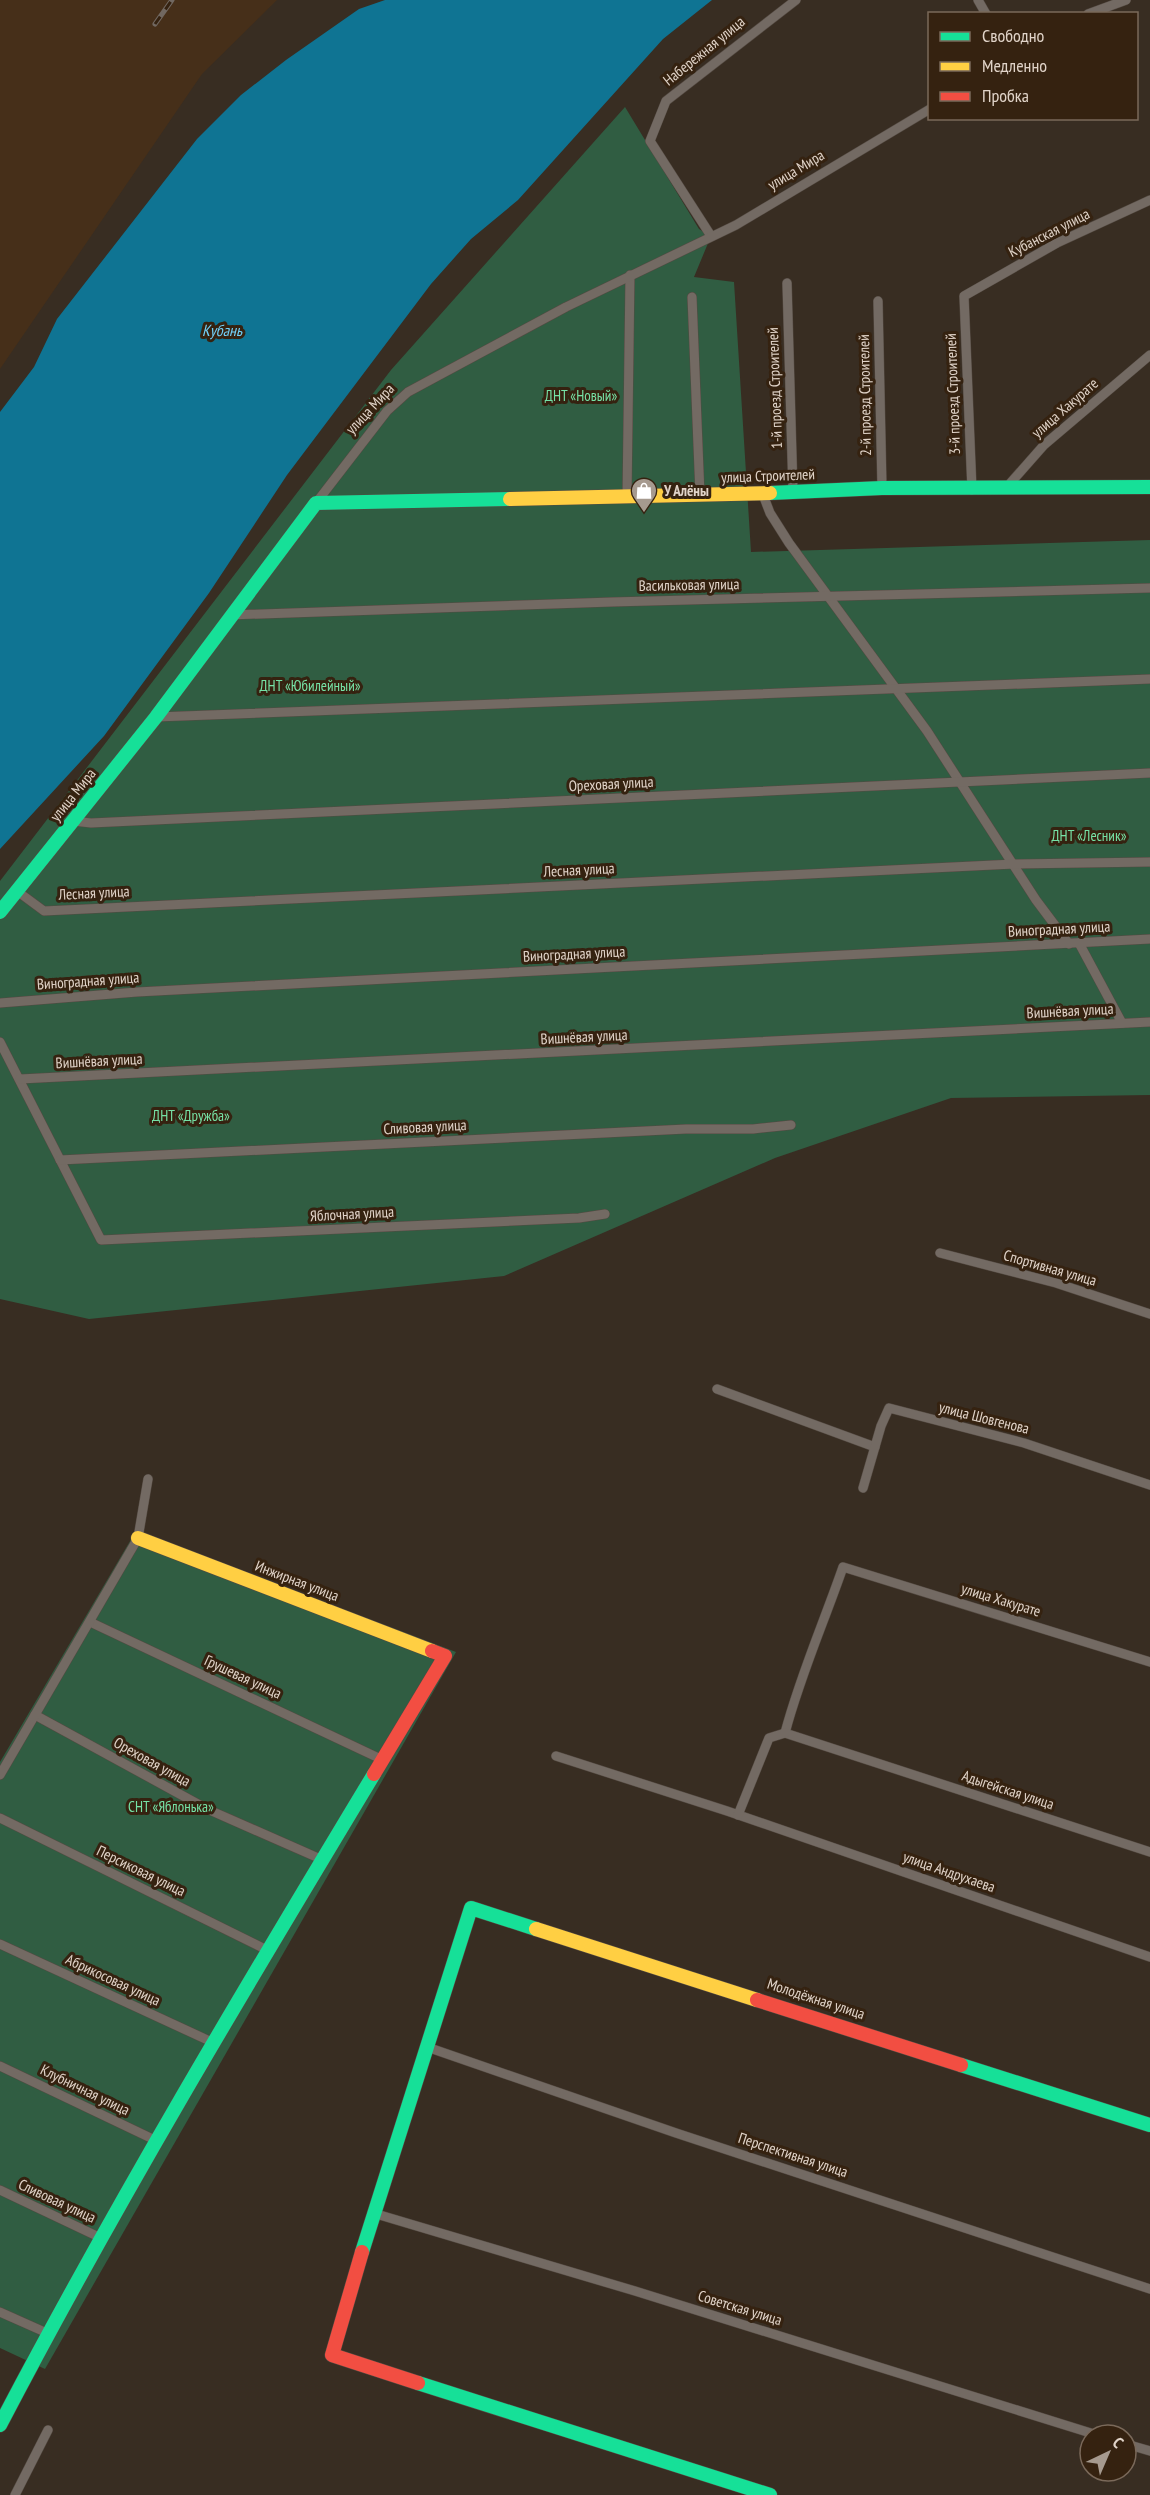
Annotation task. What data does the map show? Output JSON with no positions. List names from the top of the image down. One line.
{"streets":{"street":["Набережная улица","улица Мира","Кубанская улица","1-й проезд Строителей","3-й проезд Строителей","2-й проезд Строителей","улица Хакурате","улица Строителей","Васильковая улица","Ореховая улица","Лесная улица","Виноградная улица","Вишнёвая улица","Сливовая улица","Яблочная улица","Спортивная улица","улица Шовгенова","Инжирная улица","Грушевая улица","Адыгейская улица","Персиковая улица","улица Андрухаева","Абрикосовая улица","Молодёжная улица","Клубничная улица","Перспективная улица","Советская улица"]},"crossings":[["Набережная улица","улица Мира"],["улица Мира","улица Строителей"],["улица Мира","Васильковая улица"],["улица Мира","Ореховая улица"],["улица Мира","Лесная улица"],["Кубанская улица","3-й проезд Строителей"],["1-й проезд Строителей","улица Строителей"],["3-й проезд Строителей","улица Строителей"],["2-й проезд Строителей","улица Строителей"],["улица Хакурате","улица Строителей"],["улица Хакурате","Адыгейская улица"],["Сливовая улица","Яблочная улица"],["Инжирная улица","Грушевая улица"],["Молодёжная улица","Перспективная улица"]],"water":["Кубань"],"parks":["ДНТ «Новый»","ДНТ «Юбилейный»","ДНТ «Лесник»","ДНТ «Дружба»","СНТ «Яблонька»"],"places":{"shop":["У Алёны"]},"legend":["Свободно","Медленно","Пробка"],"north":"top right"}
